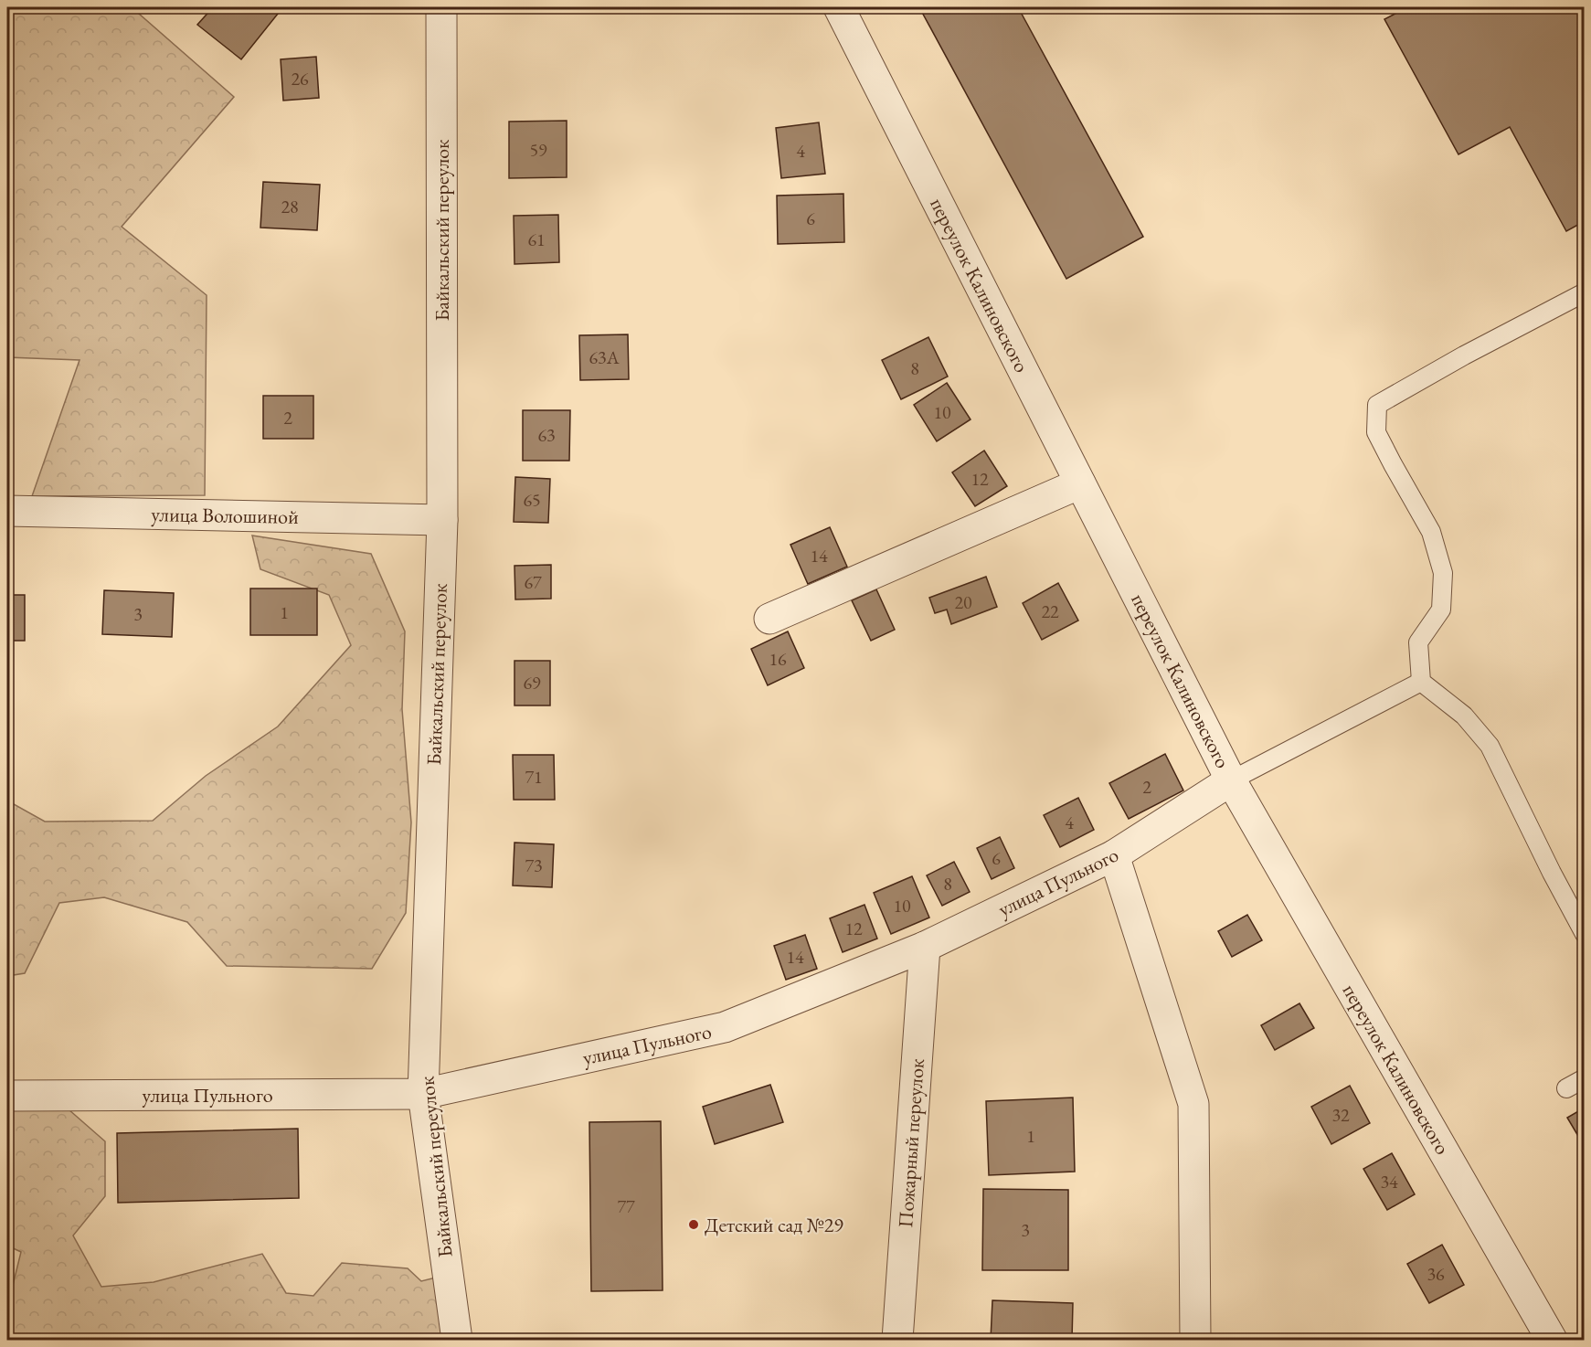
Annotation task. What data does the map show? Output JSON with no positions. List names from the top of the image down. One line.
{"streets":{"street":["Байкальский переулок","переулок Калиновского","улица Волошиной","улица Пульного","Пожарный переулок"]},"crossings":[["Байкальский переулок","улица Волошиной"],["Байкальский переулок","улица Пульного"],["переулок Калиновского","улица Пульного"],["улица Пульного","Пожарный переулок"]],"places":["Детский сад №29"],"house_numbers":["26","59","4","28","6","61","63А","8","10","2","63","12","65","14","67","20","22","1","3","16","69","71","2","4","6","73","8","10","12","14","32","1","34","77","3","36"]}
